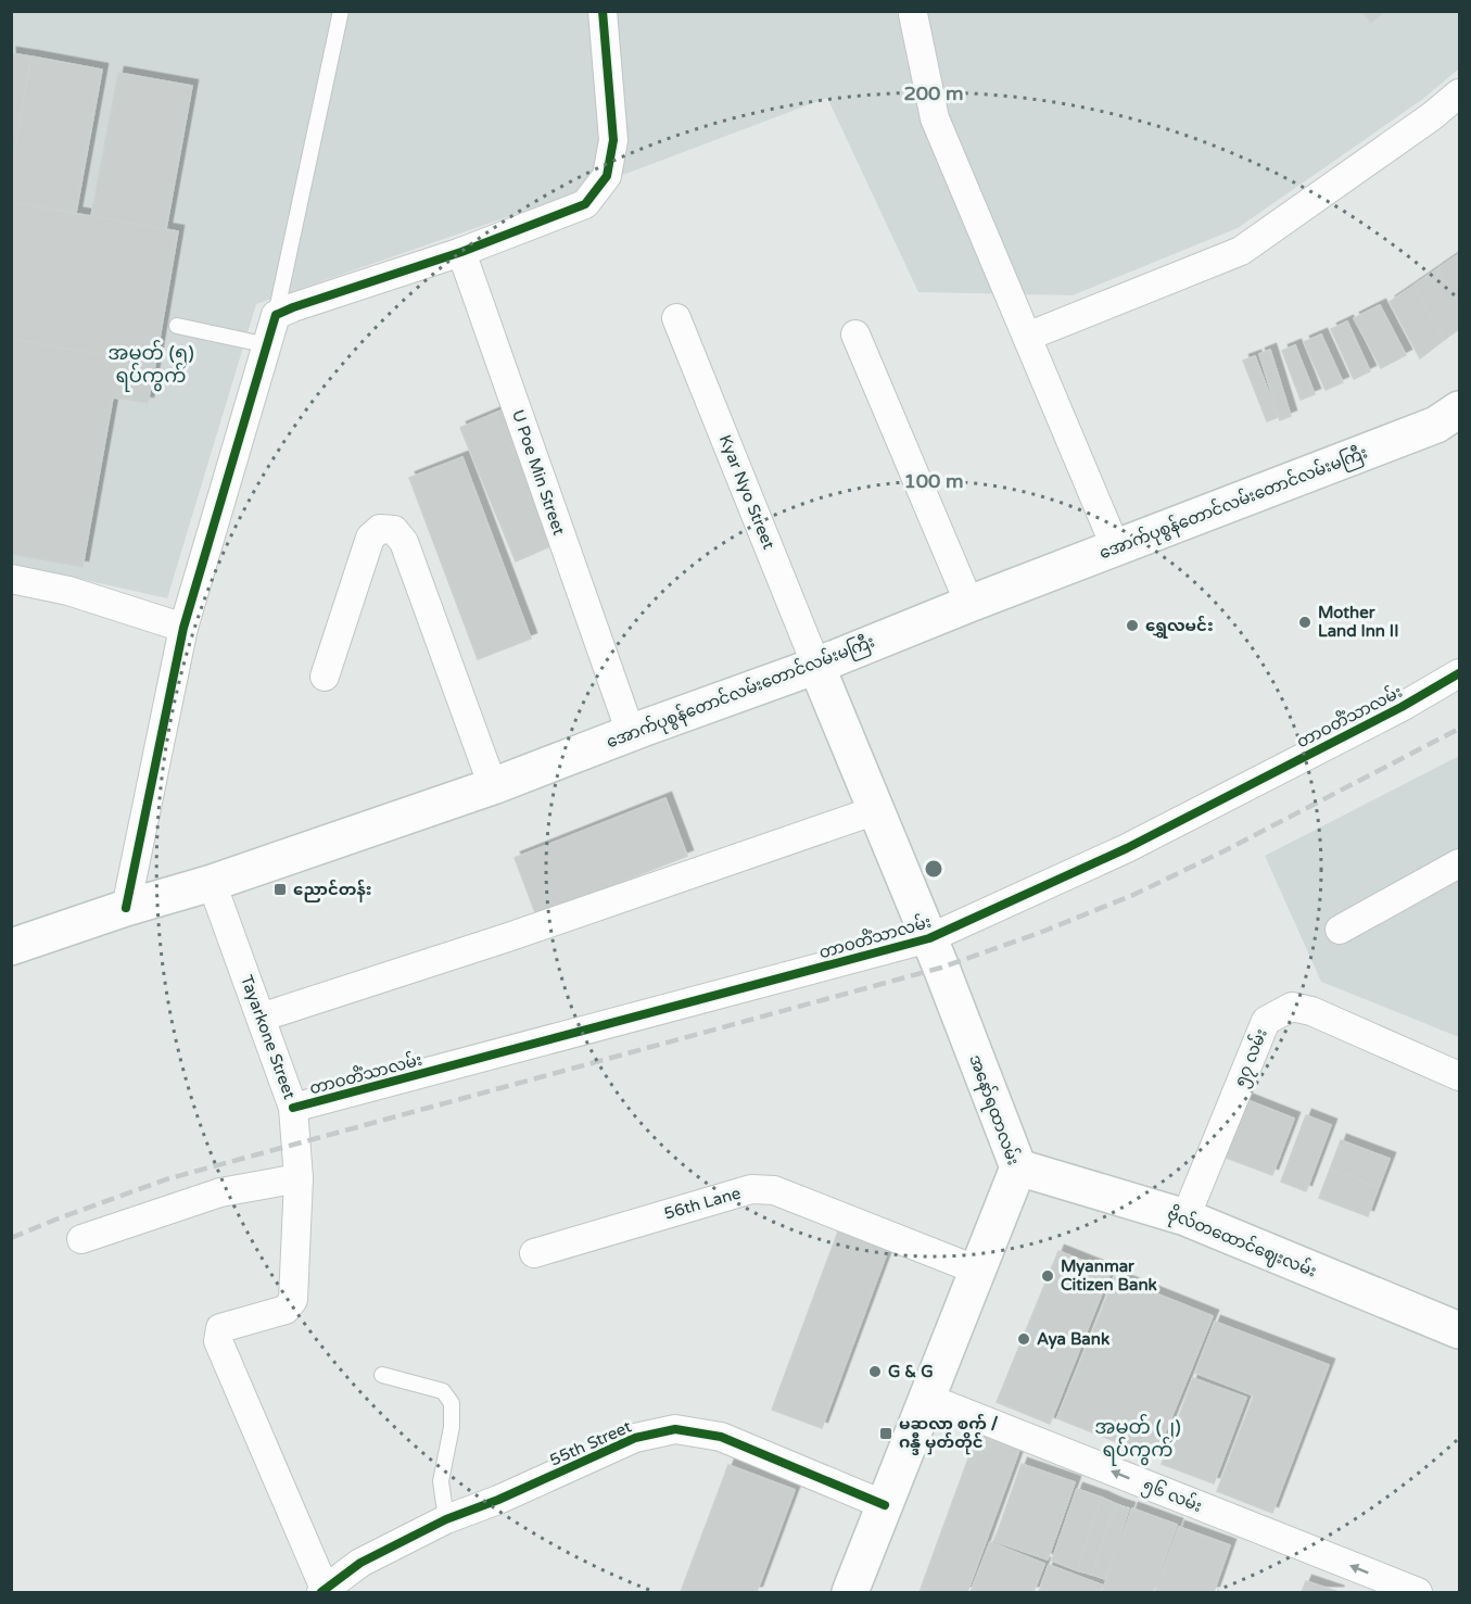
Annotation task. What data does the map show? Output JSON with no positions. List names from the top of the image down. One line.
{"streets":{"main road":["အောက်ပုစွန်တောင်လမ်းတောင်လမ်းမကြီး","အနော်ရထာလမ်း","ဗိုလ်တထောင်ဈေးလမ်း"],"street":["U Poe Min Street","Kyar Nyo Street","တာဝတိံသာလမ်း","Tayarkone Street","၅၇ လမ်း","56th Lane","55th Street","၅၆ လမ်း"]},"crossings":[["U Poe Min Street","အောက်ပုစွန်တောင်လမ်းတောင်လမ်းမကြီး"],["Kyar Nyo Street","အောက်ပုစွန်တောင်လမ်းတောင်လမ်းမကြီး"],["Kyar Nyo Street","အနော်ရထာလမ်း"],["အောက်ပုစွန်တောင်လမ်းတောင်လမ်းမကြီး","Tayarkone Street"],["အောက်ပုစွန်တောင်လမ်းတောင်လမ်းမကြီး","အနော်ရထာလမ်း"],["တာဝတိံသာလမ်း","Tayarkone Street"],["တာဝတိံသာလမ်း","အနော်ရထာလမ်း"],["Tayarkone Street","55th Street"],["၅၇ လမ်း","ဗိုလ်တထောင်ဈေးလမ်း"],["အနော်ရထာလမ်း","56th Lane"],["အနော်ရထာလမ်း","ဗိုလ်တထောင်ဈေးလမ်း"],["အနော်ရထာလမ်း","55th Street"],["အနော်ရထာလမ်း","၅၆ လမ်း"]],"one_way":["၅၆ လမ်း"],"districts":["အမှတ် (၅) ရပ်ကွက်","အမှတ် (၂) ရပ်ကွက်"],"places":{"other":["Mother Land Inn II","ရွှေလမင်း","Myanmar Citizen Bank","Aya Bank","G & G"],"transit":["ညောင်တန်း","မဆလာ စက် / ဂန္ဒီ မှတ်တိုင်"]},"rings":["200 m","100 m"]}
